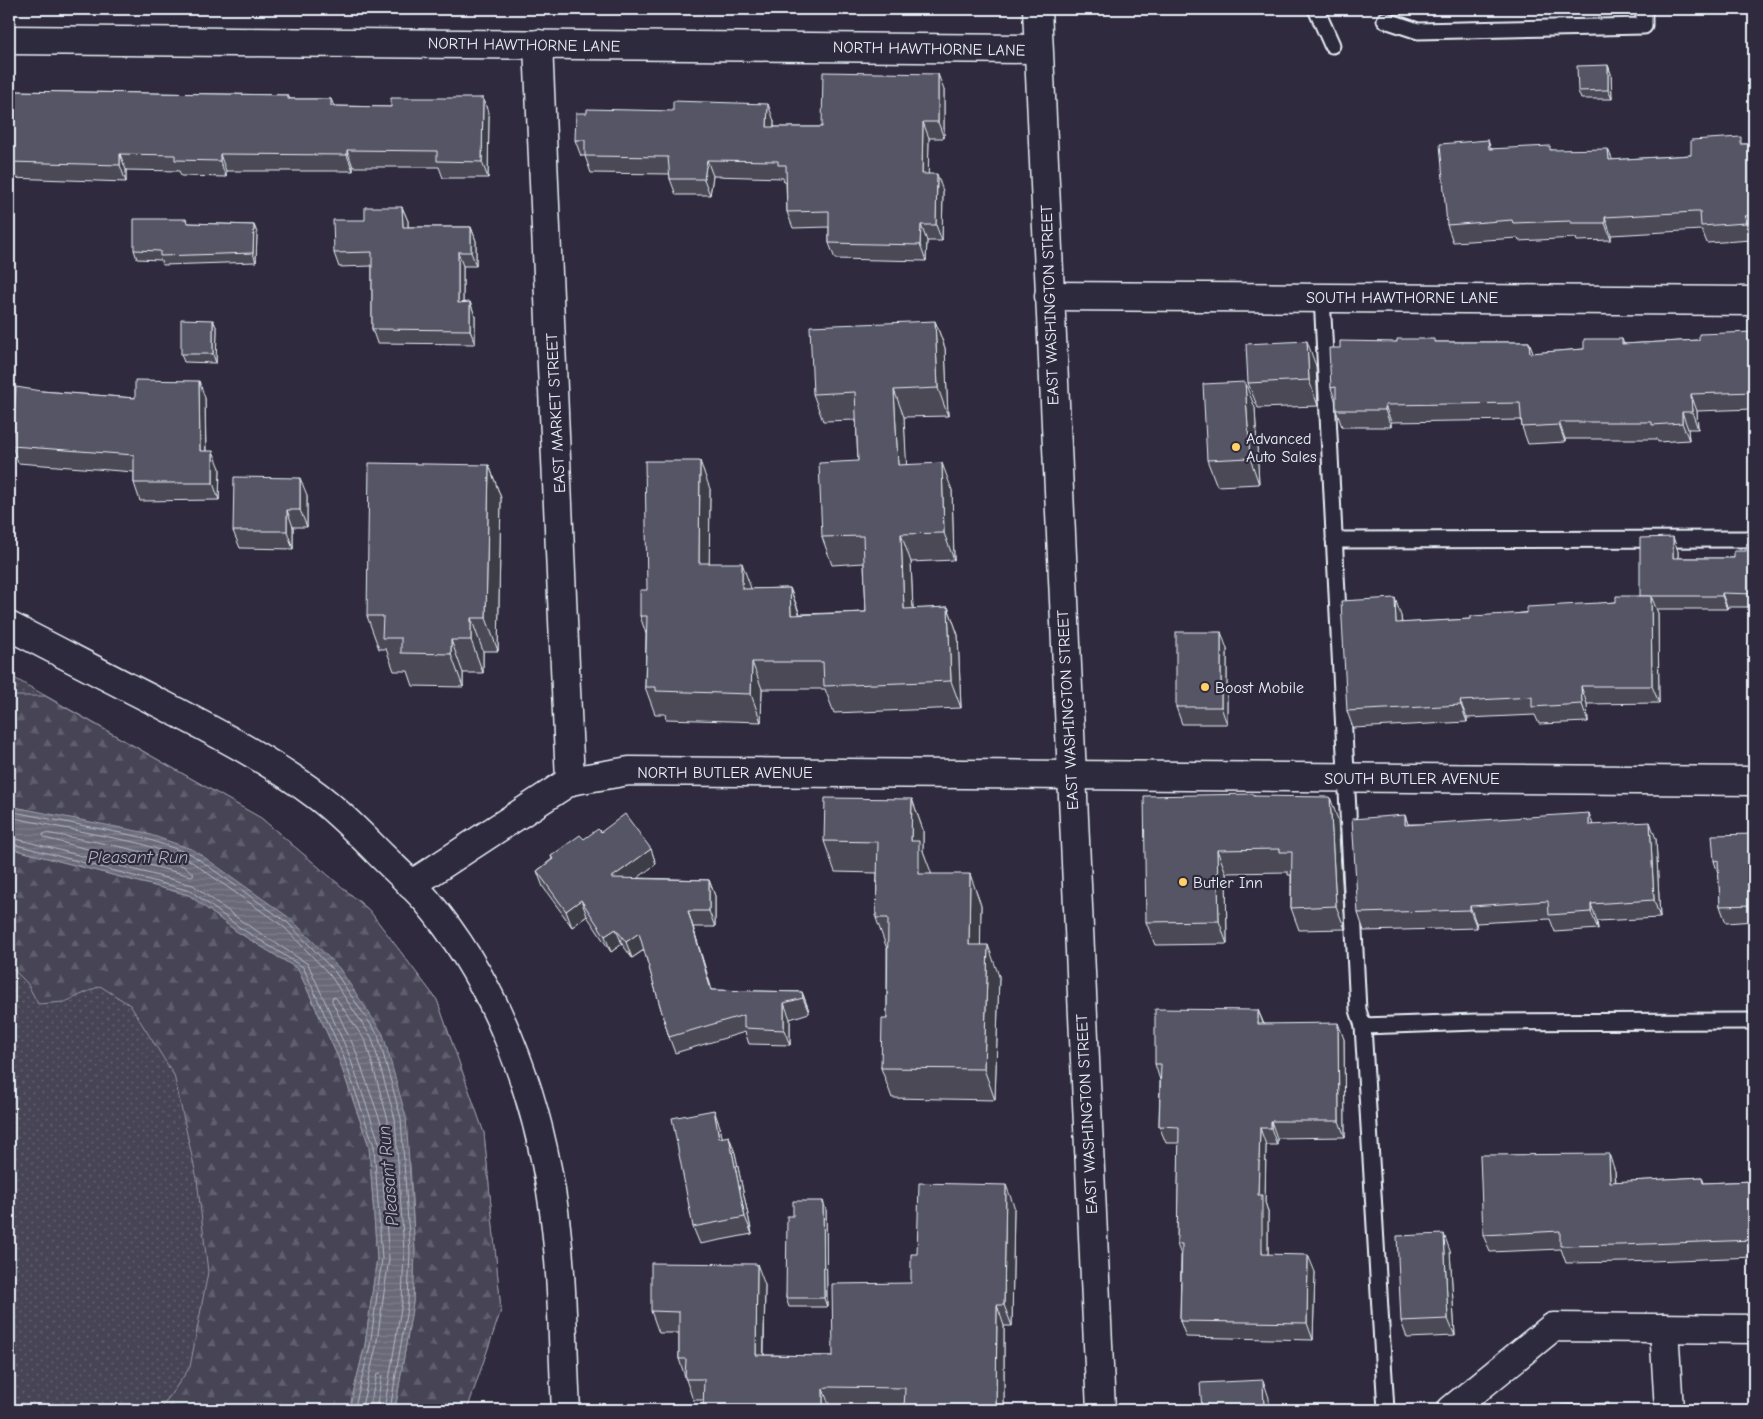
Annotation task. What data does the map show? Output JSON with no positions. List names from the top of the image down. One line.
{"streets":{"street":["NORTH HAWTHORNE LANE","SOUTH HAWTHORNE LANE","EAST WASHINGTON STREET","EAST MARKET STREET","NORTH BUTLER AVENUE","SOUTH BUTLER AVENUE"]},"crossings":[["NORTH HAWTHORNE LANE","EAST WASHINGTON STREET"],["NORTH HAWTHORNE LANE","EAST MARKET STREET"],["SOUTH HAWTHORNE LANE","EAST WASHINGTON STREET"],["EAST WASHINGTON STREET","NORTH BUTLER AVENUE"],["EAST WASHINGTON STREET","SOUTH BUTLER AVENUE"],["EAST MARKET STREET","NORTH BUTLER AVENUE"],["NORTH BUTLER AVENUE","SOUTH BUTLER AVENUE"]],"water":["Pleasant Run"],"places":["Advanced Auto Sales","Boost Mobile","Butler Inn"]}
